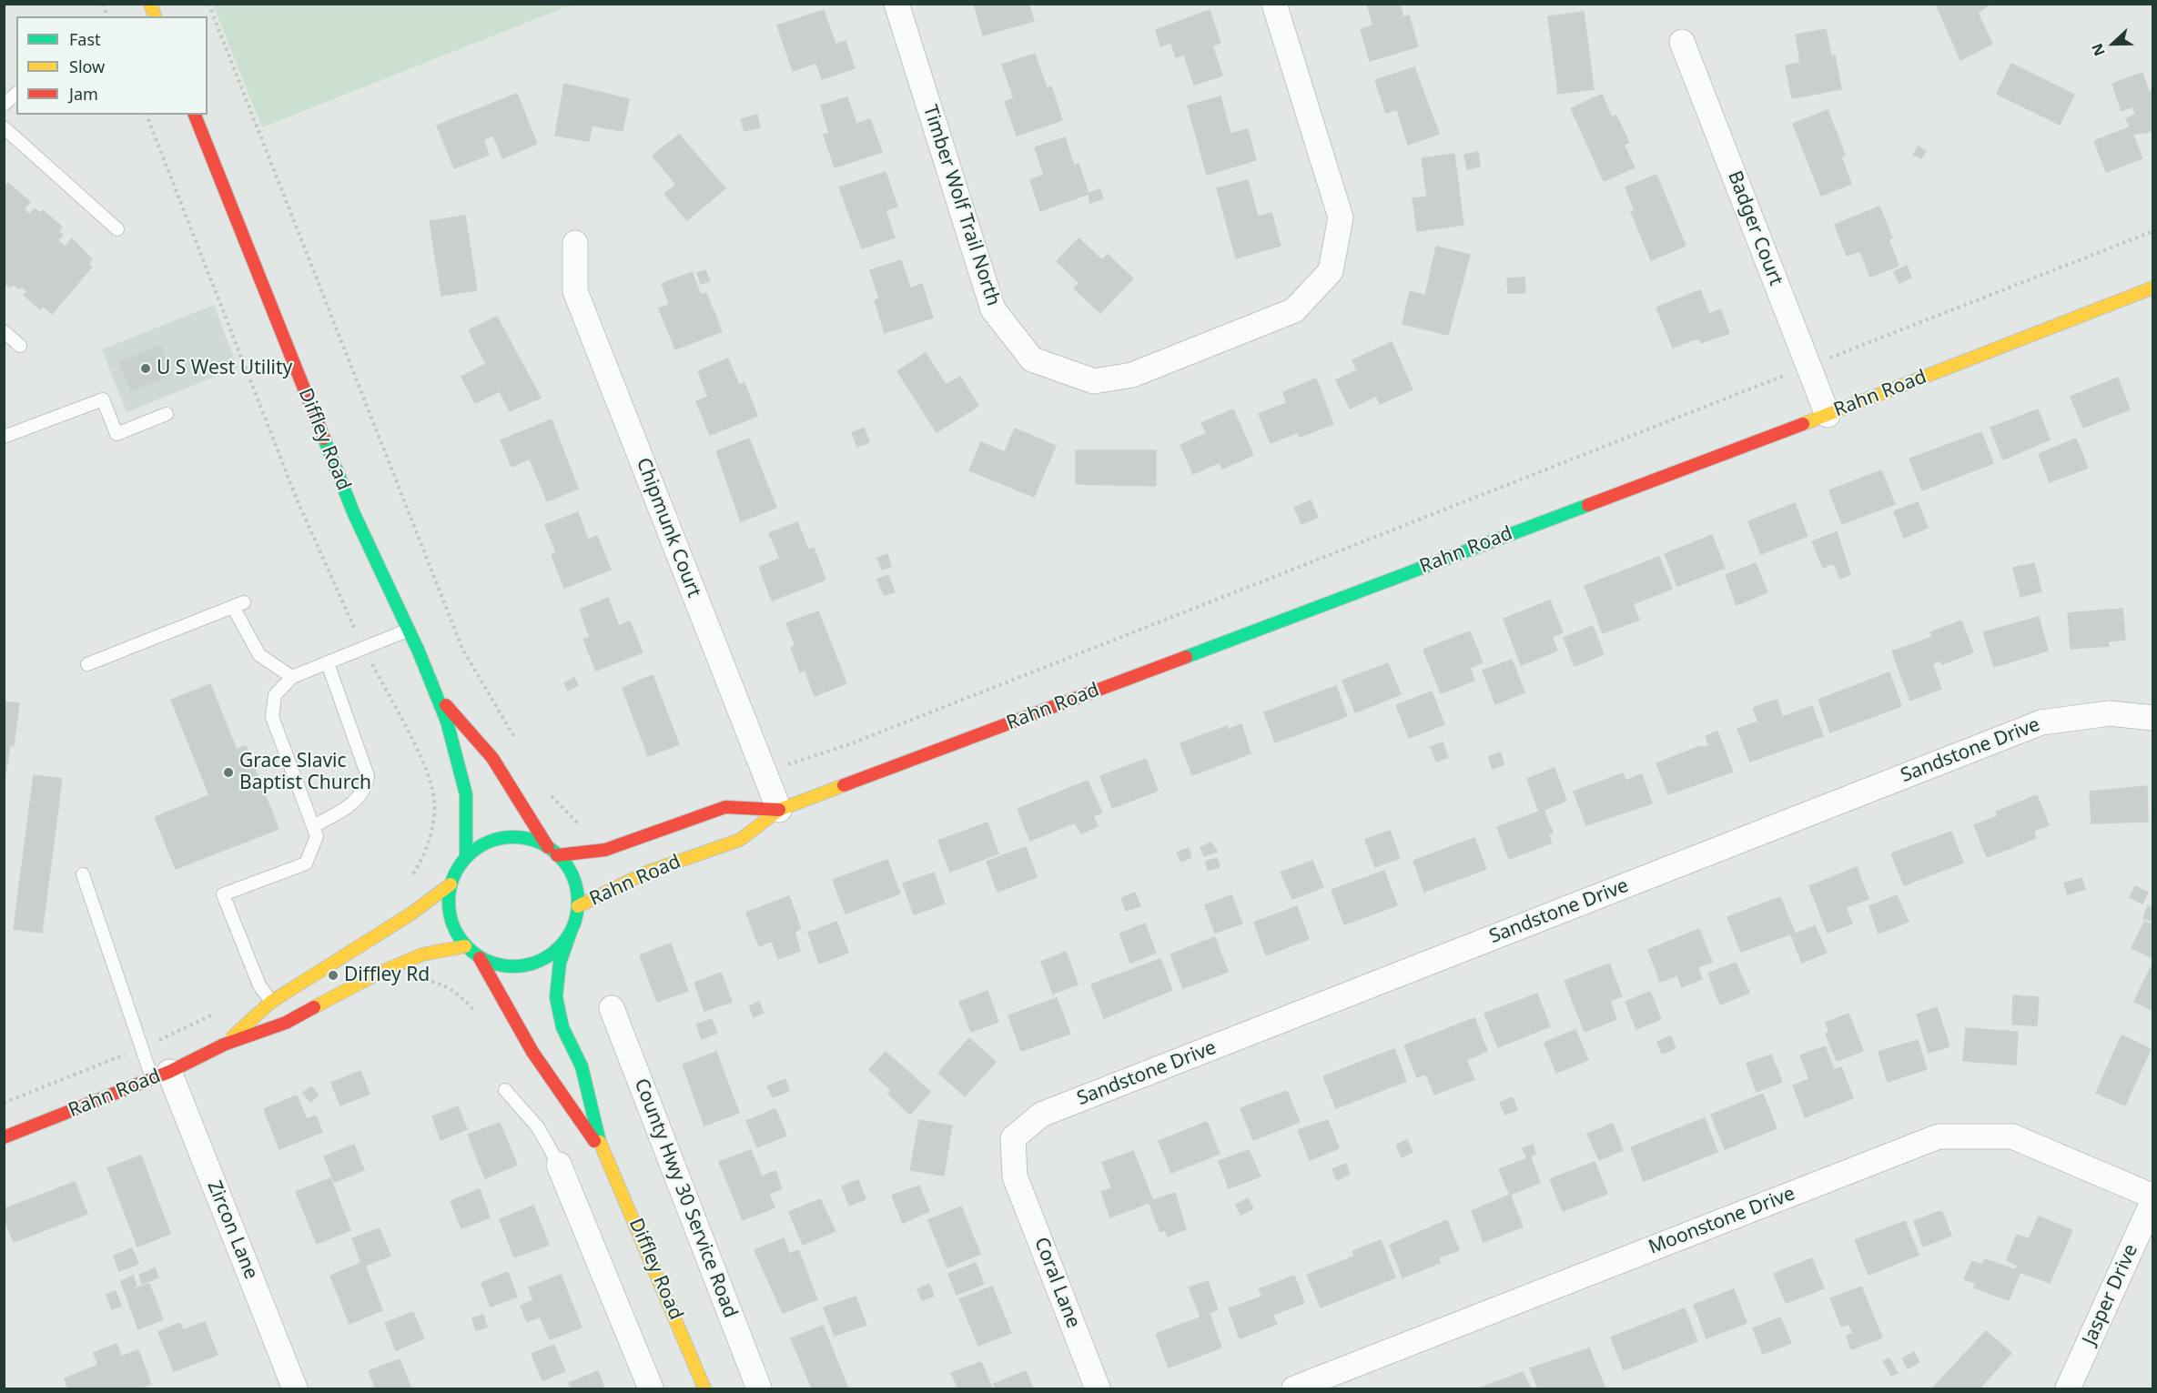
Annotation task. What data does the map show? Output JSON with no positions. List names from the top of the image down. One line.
{"streets":{"street":["Timber Wolf Trail North","Badger Court","Rahn Road","Diffley Road","Chipmunk Court","Sandstone Drive","County Hwy 30 Service Road","Moonstone Drive","Zircon Lane","Coral Lane","Jasper Drive"]},"crossings":[["Badger Court","Rahn Road"],["Rahn Road","Diffley Road"],["Rahn Road","Chipmunk Court"],["Rahn Road","Zircon Lane"],["Sandstone Drive","Coral Lane"],["Moonstone Drive","Jasper Drive"]],"places":["U S West Utility","Grace Slavic Baptist Church","Diffley Rd"],"legend":["Fast","Slow","Jam"],"north":"left"}
